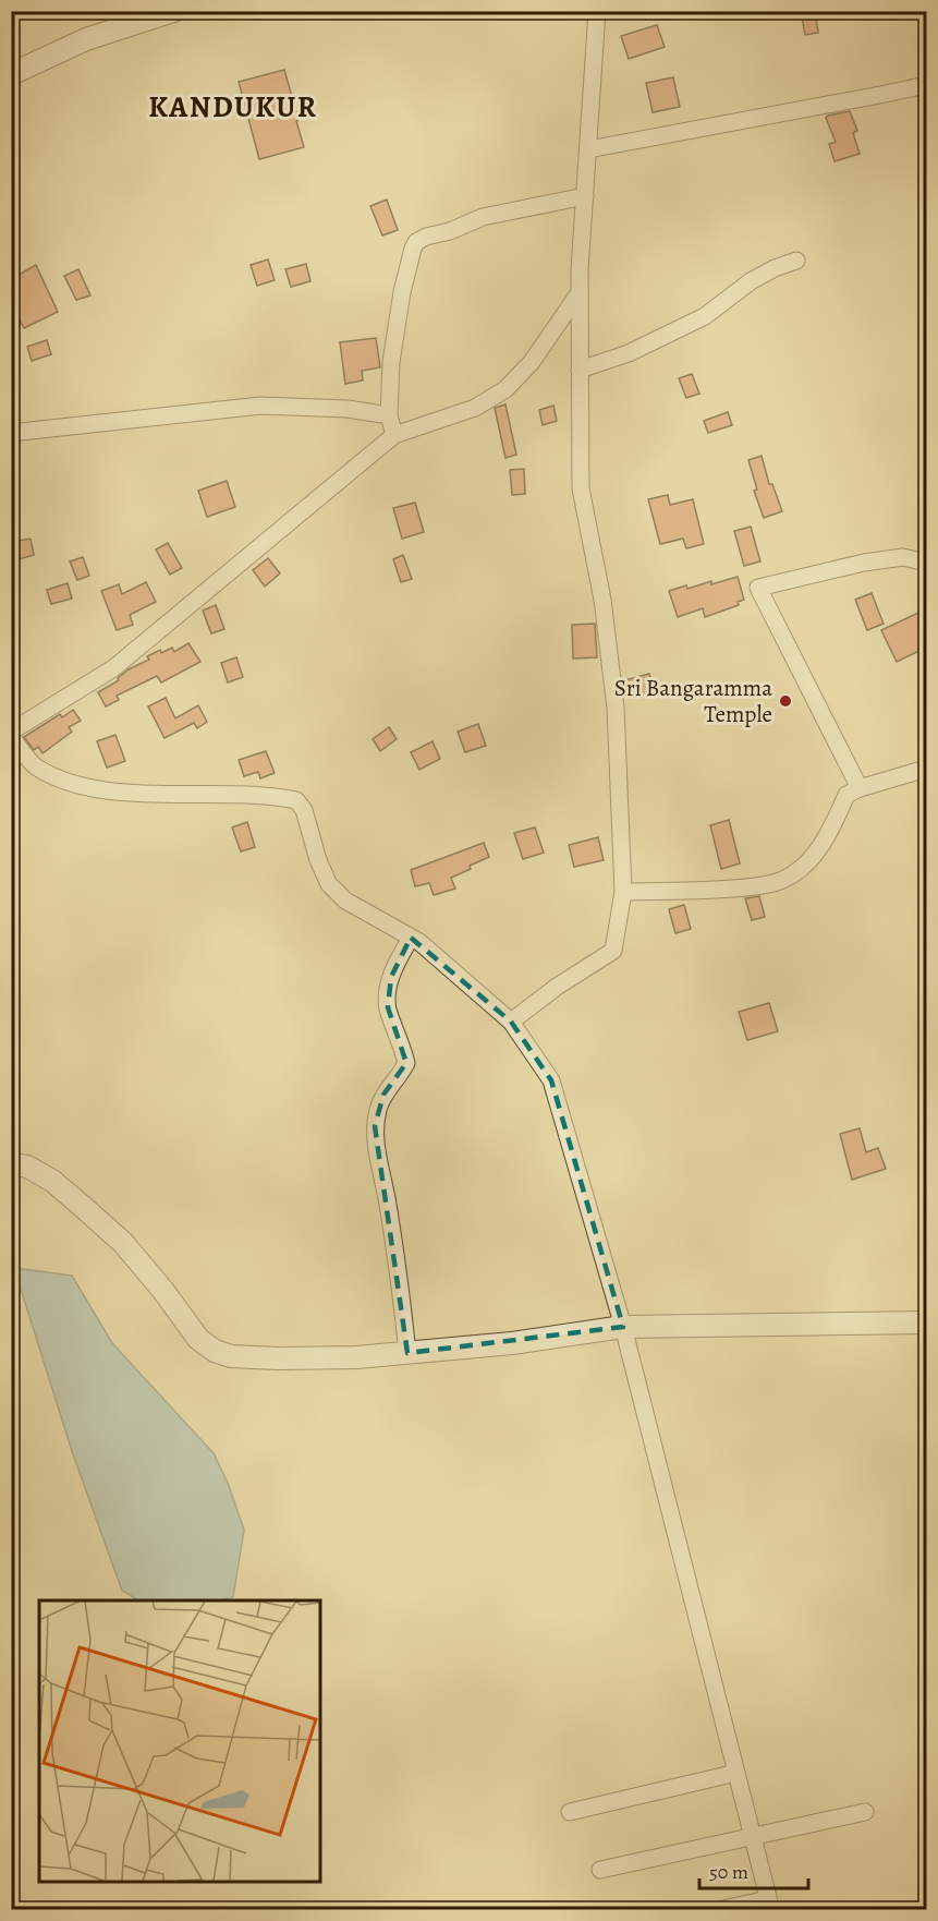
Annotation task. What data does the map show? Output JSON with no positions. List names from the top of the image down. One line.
{"districts":["KANDUKUR"],"places":["Sri Bangaramma Temple"],"scale_bar":"50 m"}
